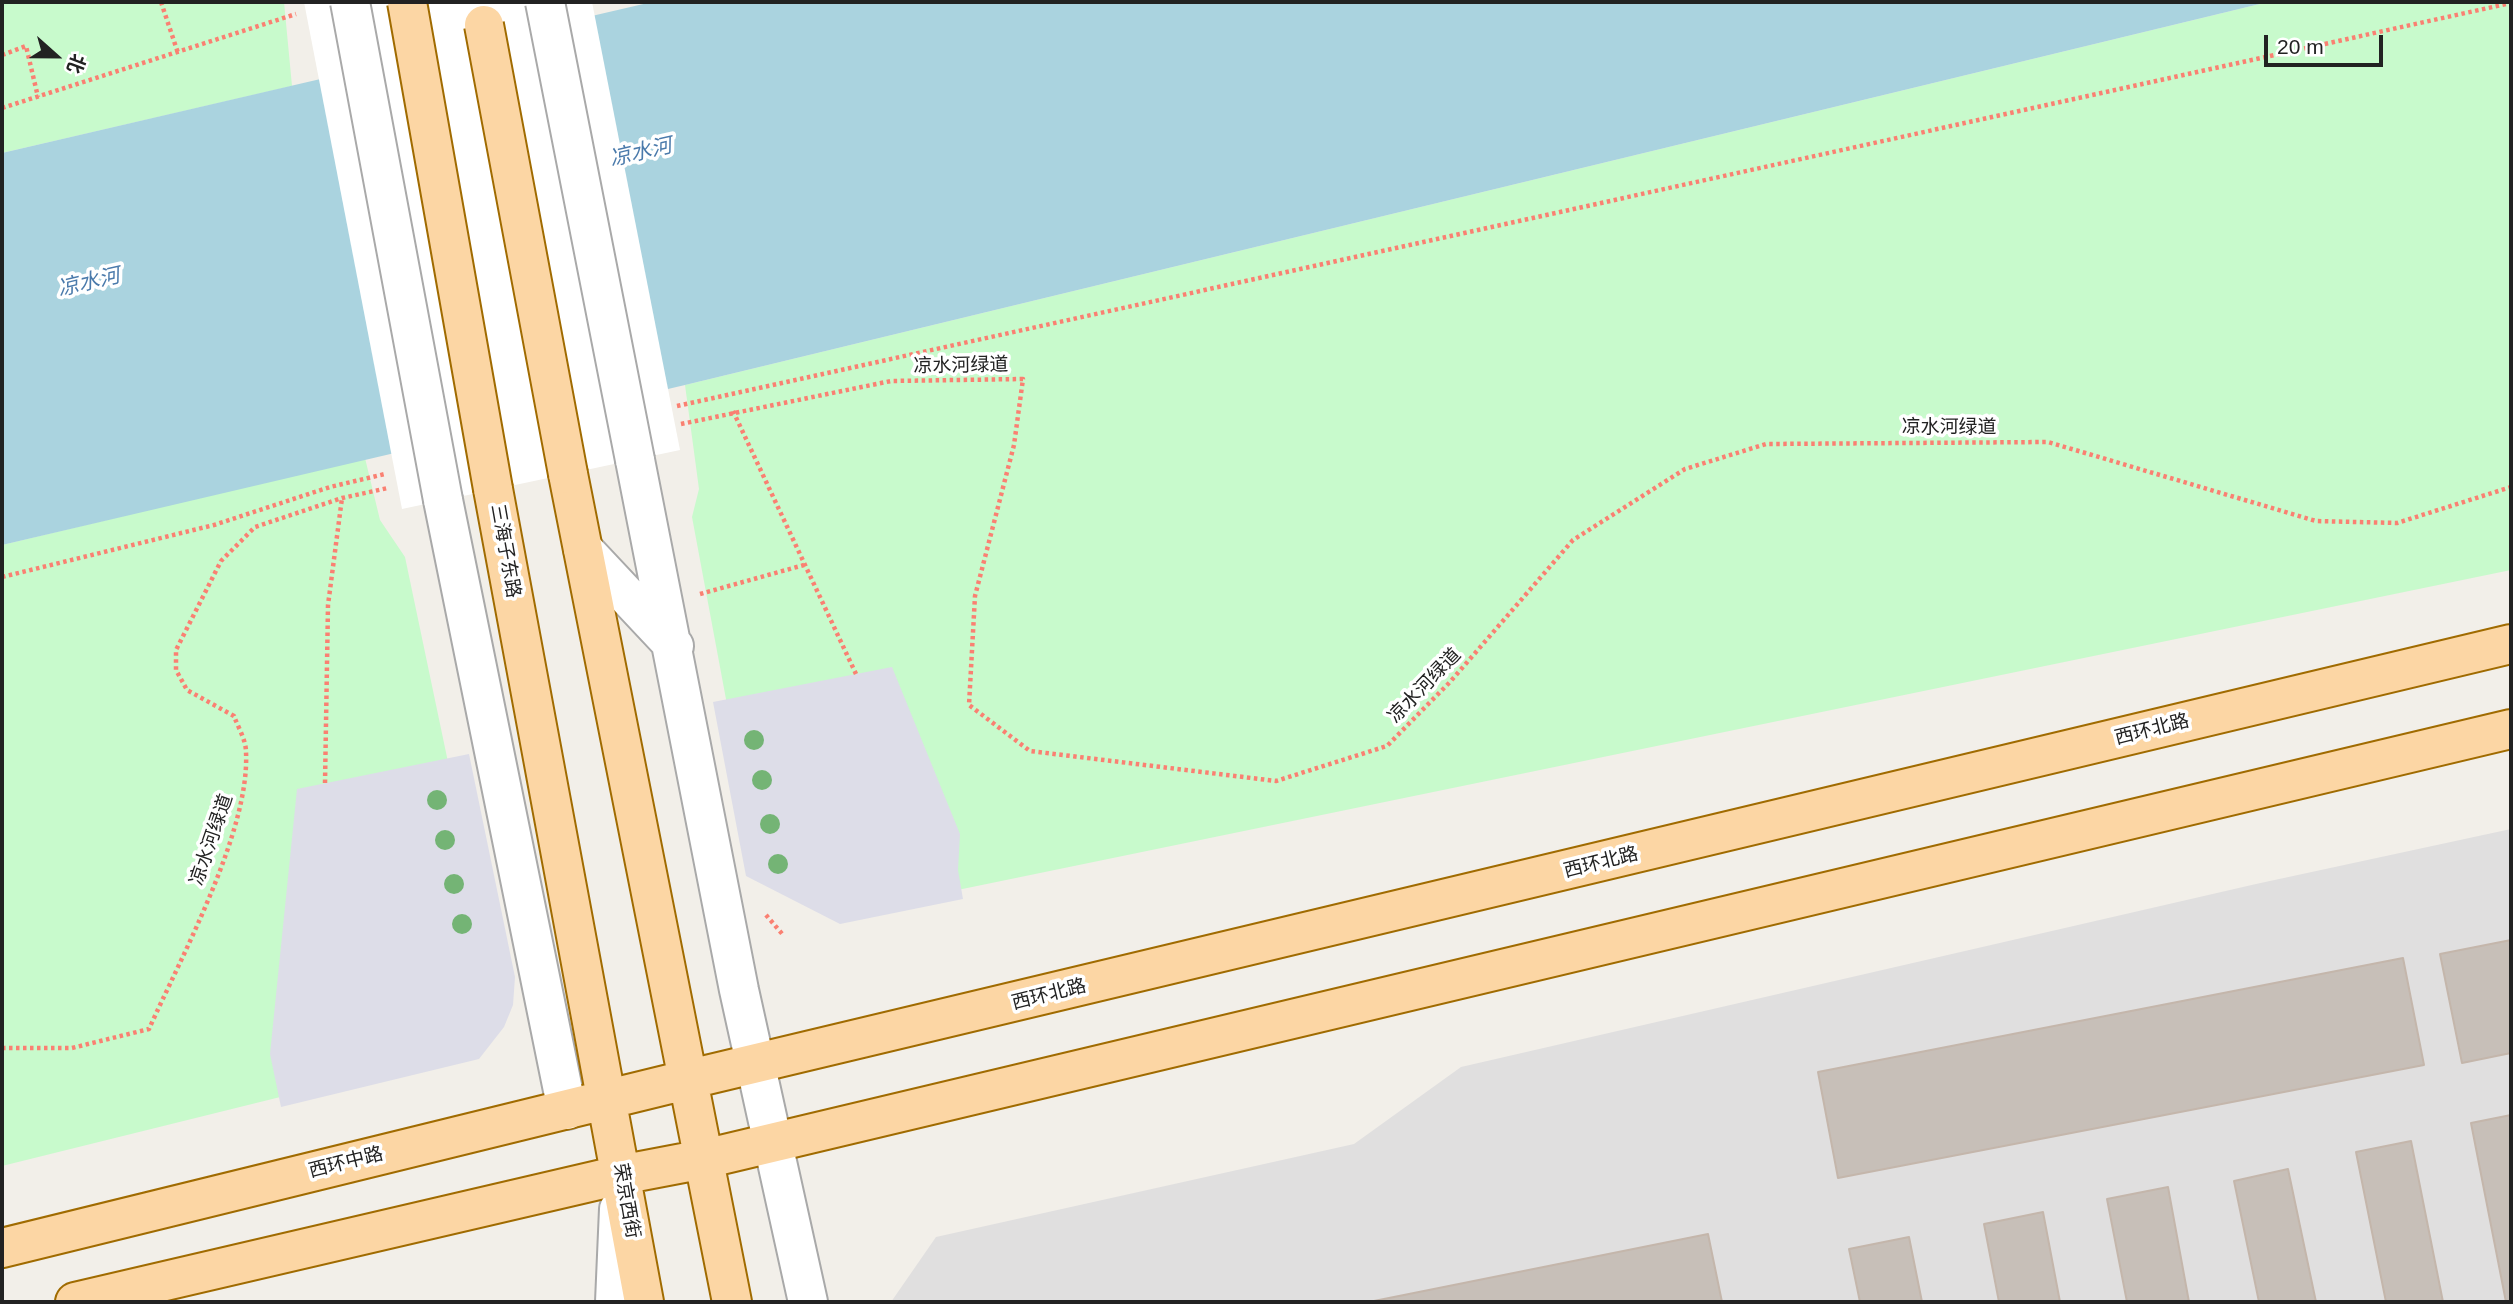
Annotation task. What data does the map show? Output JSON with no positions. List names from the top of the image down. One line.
{"streets":{"main road":["三海子东路","西环北路","西环中路","荣京西街"],"path":["凉水河绿道"]},"crossings":[["三海子东路","西环中路"],["三海子东路","荣京西街"],["西环北路","西环中路"],["西环中路","荣京西街"]],"water":["凉水河"],"scale_bar":"20 m","north":"right"}
